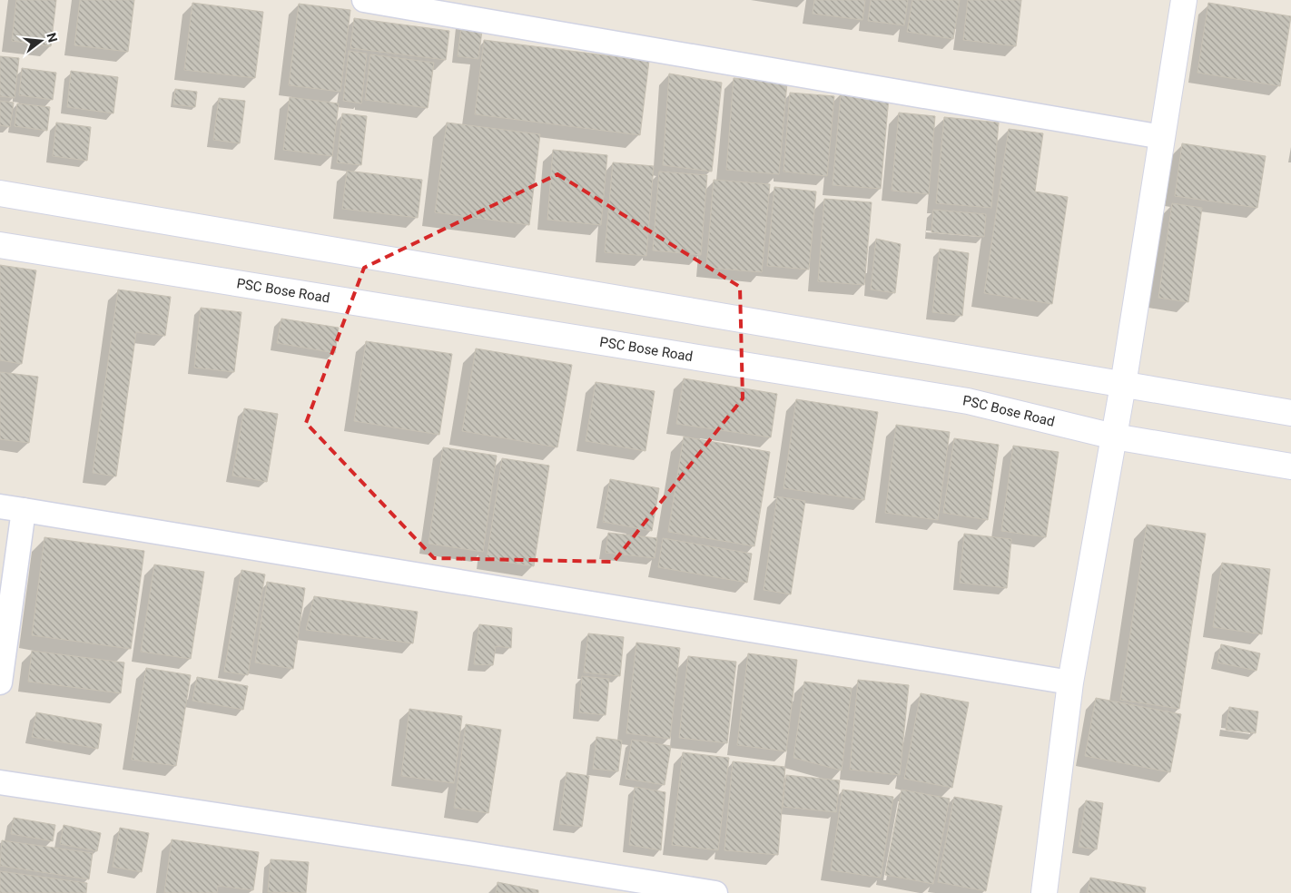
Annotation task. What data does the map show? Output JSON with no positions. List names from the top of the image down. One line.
{"streets":{"street":["PSC Bose Road"]},"north":"right"}
